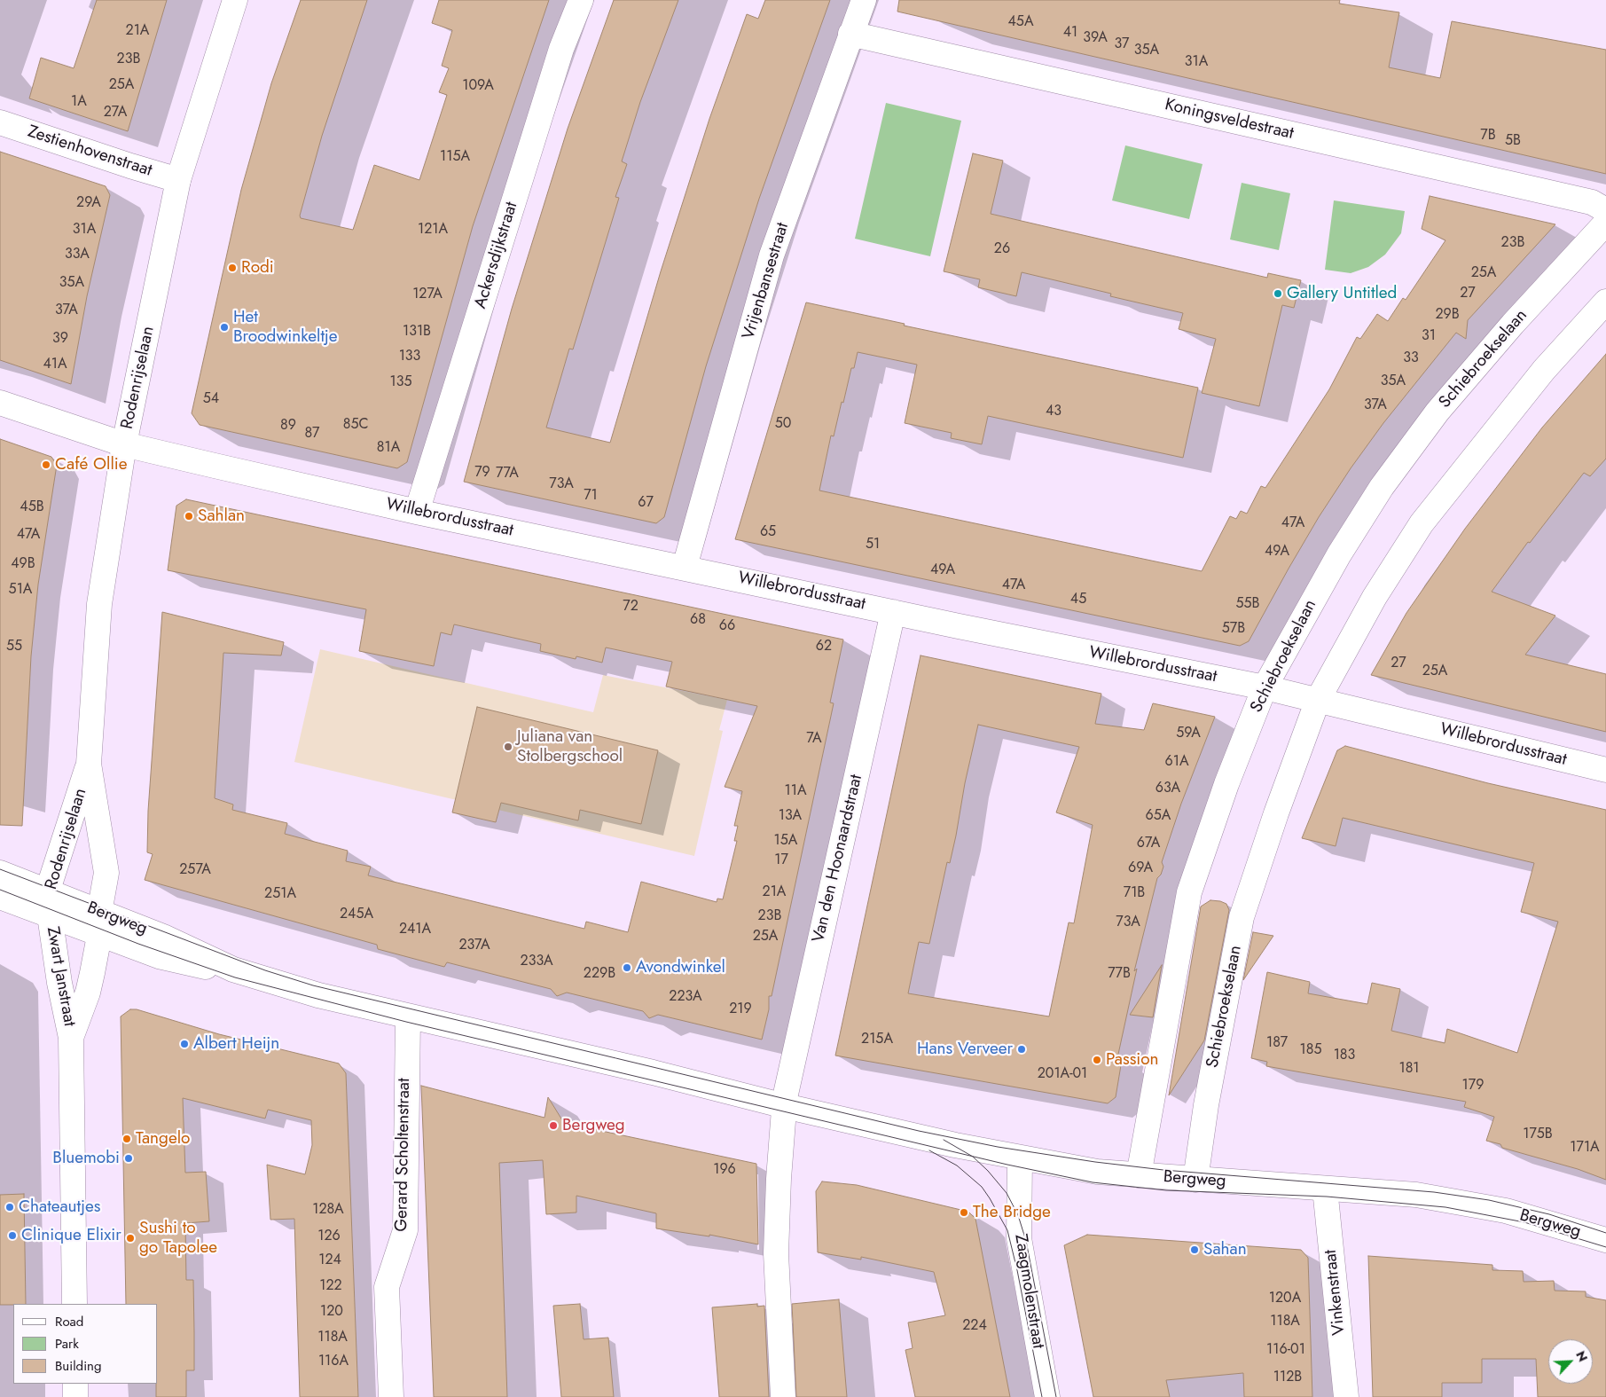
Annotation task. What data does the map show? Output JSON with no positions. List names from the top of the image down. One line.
{"streets":{"street":["Koningsveldestraat","Zestienhovenstraat","Ackersdijkstraat","Vrijenbansestraat","Schiebroekselaan","Rodenrijselaan","Willebrordusstraat","Van den Hoonaardstraat","Bergweg","Zwart Janstraat","Gerard Scholtenstraat","Zaagmolenstraat","Vinkenstraat"]},"crossings":[["Koningsveldestraat","Vrijenbansestraat"],["Zestienhovenstraat","Rodenrijselaan"],["Ackersdijkstraat","Willebrordusstraat"],["Vrijenbansestraat","Willebrordusstraat"],["Schiebroekselaan","Willebrordusstraat"],["Schiebroekselaan","Bergweg"],["Rodenrijselaan","Willebrordusstraat"],["Rodenrijselaan","Bergweg"],["Rodenrijselaan","Zwart Janstraat"],["Willebrordusstraat","Van den Hoonaardstraat"],["Van den Hoonaardstraat","Bergweg"],["Bergweg","Zwart Janstraat"],["Bergweg","Gerard Scholtenstraat"],["Bergweg","Zaagmolenstraat"],["Bergweg","Vinkenstraat"]],"places":["Rodi","Gallery Untitled","Het Broodwinkeltje","Café Ollie","Sahlan","Juliana van Stolbergschool","Avondwinkel","Albert Heijn","Hans Verveer","Passion","Bergweg","Tangelo","Bluemobi","Chateautjes","The Bridge","Clinique Elixir","Sushi to go Tapolee","Sahan"],"house_numbers":["45A","21A","41","39A","37","35A","23B","31A","25A","109A","1A","27A","7B","5B","115A","29A","31A","121A","23B","26","33A","25A","35A","27","127A","37A","29B","131B","31","39","133","33","41A","35A","135","54","37A","43","50","85C","89","87","81A","79","77A","73A","71","67","45B","47A","65","47A","51","49A","49B","49A","47A","51A","45","55B","72","68","66","57B","55","62","27","25A","59A","7A","61A","63A","11A","13A","65A","15A","67A","17","69A","257A","21A","71B","251A","245A","23B","73A","241A","25A","237A","233A","229B","77B","223A","219","215A","187","185","183","181","201A-01","179","175B","171A","196","128A","126","124","122","120A","120","118A","224","118A","116-01","116A","112B"],"legend":["Road","Park","Building"],"north":"top right"}
